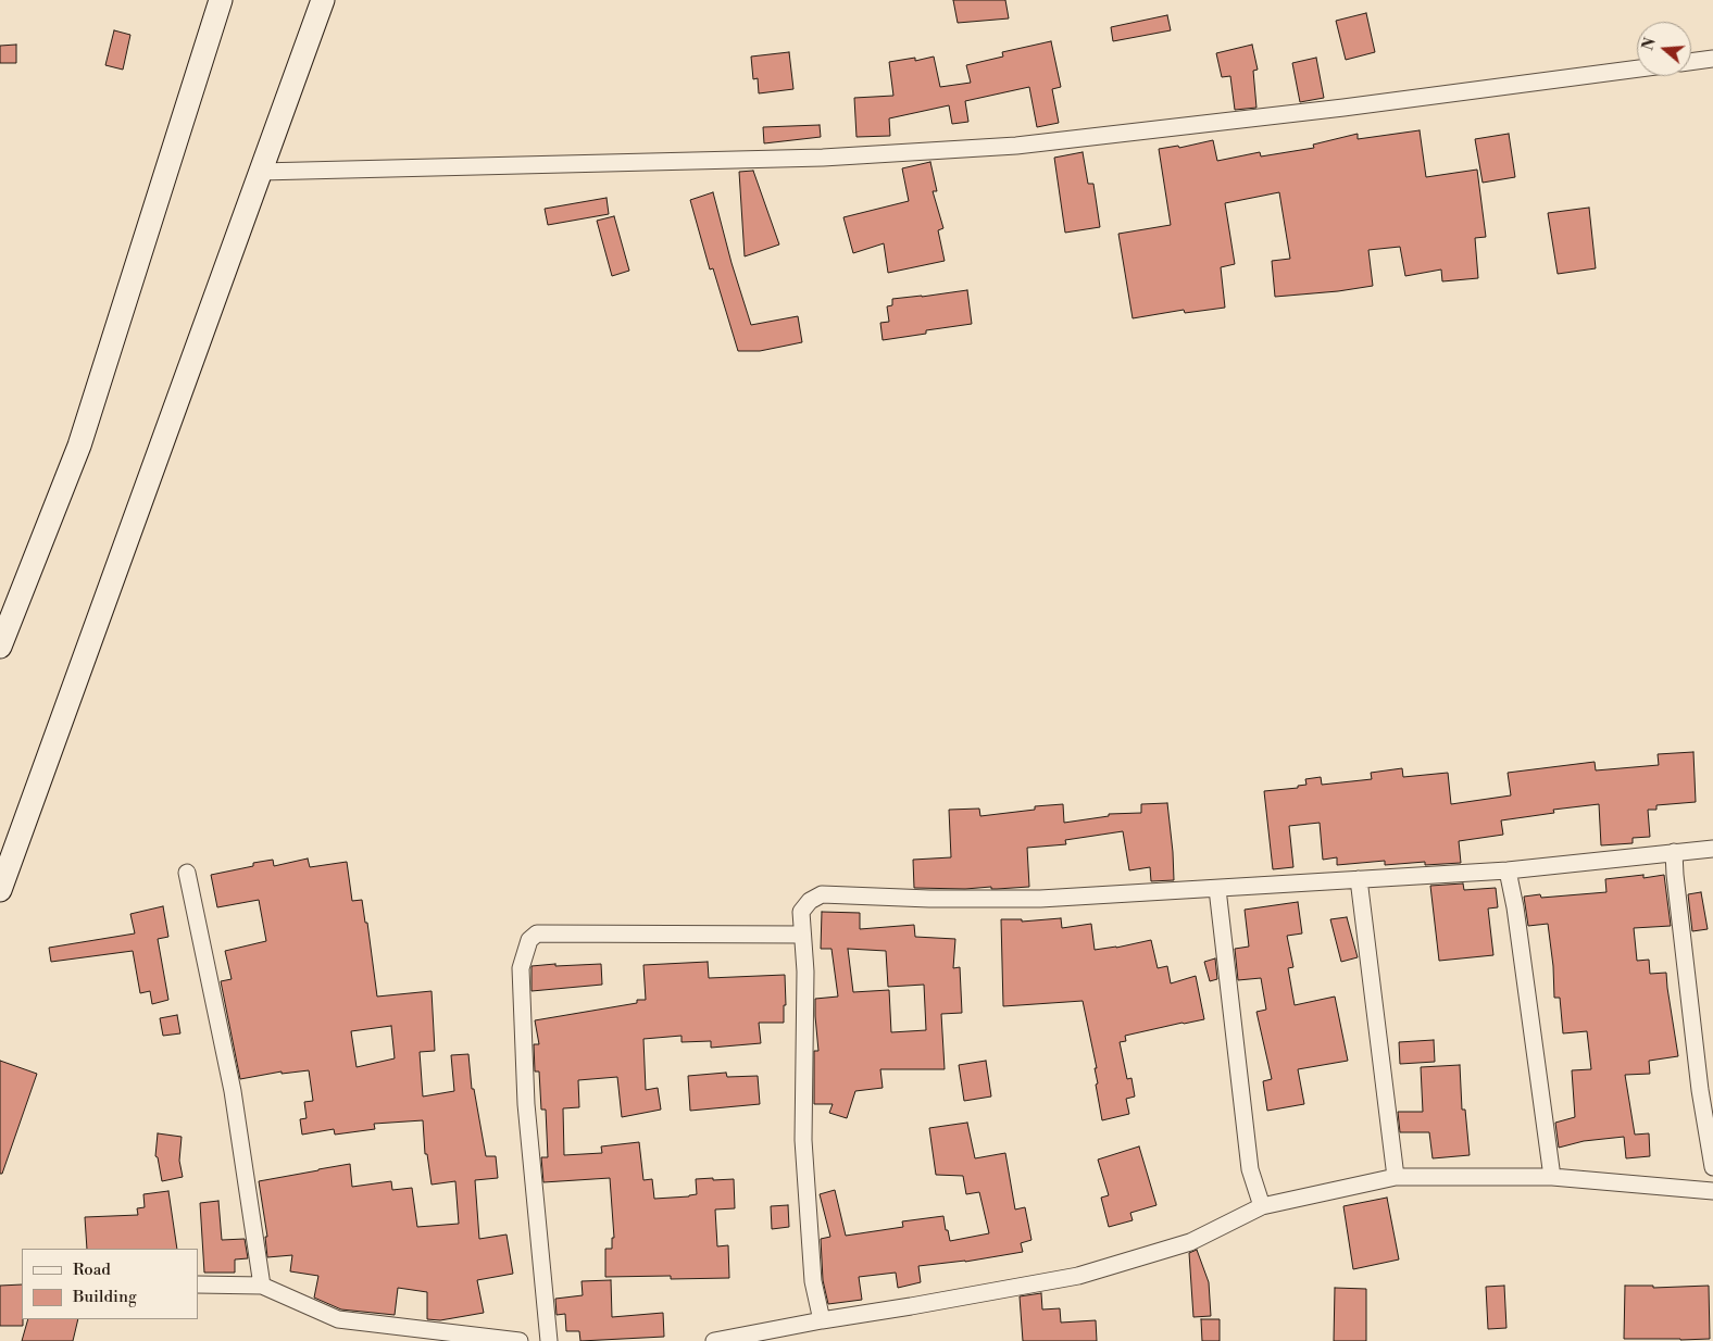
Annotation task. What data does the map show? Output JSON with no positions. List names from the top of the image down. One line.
{"legend":["Road","Building"],"north":"left"}
